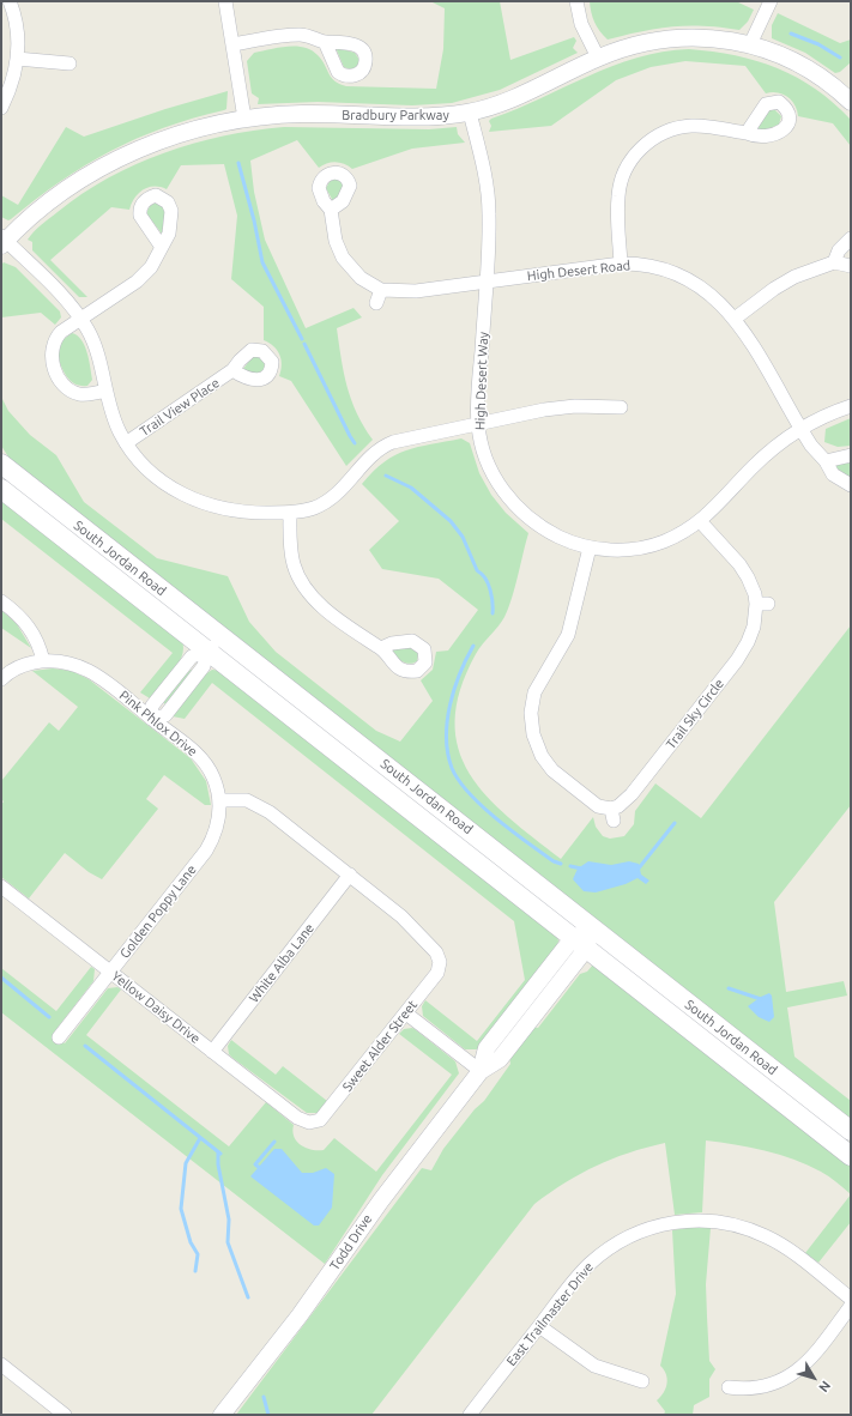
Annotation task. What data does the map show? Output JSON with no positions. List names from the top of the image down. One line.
{"streets":{"main road":["South Jordan Road"],"street":["Bradbury Parkway","High Desert Road","High Desert Way","Trail View Place","Trail Sky Circle","Pink Phlox Drive","Golden Poppy Lane","White Alba Lane","Yellow Daisy Drive","Sweet Alder Street","Todd Drive","East Trailmaster Drive"]},"crossings":[["Bradbury Parkway","High Desert Way"],["High Desert Road","High Desert Way"],["High Desert Way","Trail Sky Circle"],["South Jordan Road","Todd Drive"],["Pink Phlox Drive","Golden Poppy Lane"],["Golden Poppy Lane","Yellow Daisy Drive"],["White Alba Lane","Yellow Daisy Drive"],["White Alba Lane","Sweet Alder Street"],["Yellow Daisy Drive","Sweet Alder Street"]],"north":"bottom right"}
